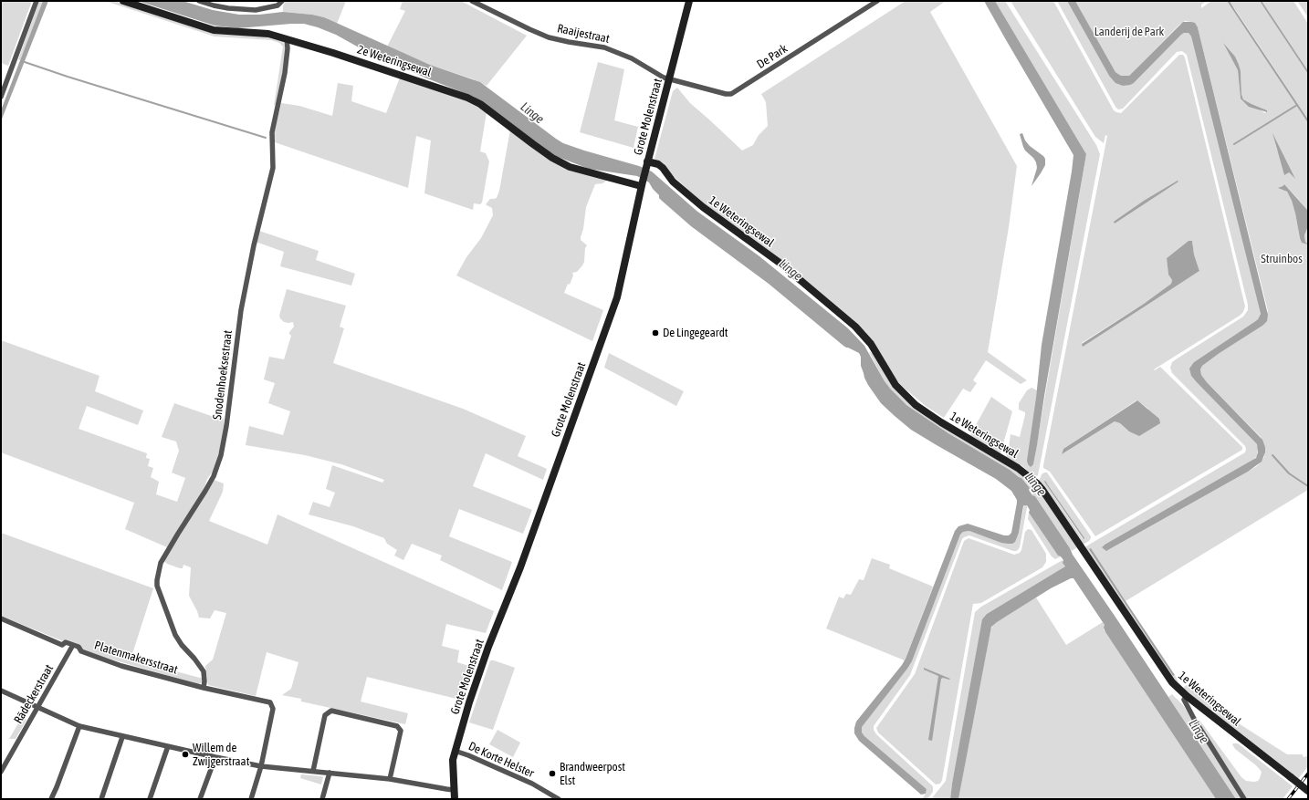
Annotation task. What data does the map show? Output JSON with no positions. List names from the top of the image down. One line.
{"streets":{"street":["Raaijestraat","De Park","2e Weteringsewal","Grote Molenstraat","1e Weteringsewal","Snodenhoeksestraat","Platenmakersstraat","Rädeckerstraat","De Korte Helster"]},"crossings":[["Raaijestraat","De Park"],["Raaijestraat","Grote Molenstraat"],["De Park","Grote Molenstraat"],["2e Weteringsewal","Grote Molenstraat"],["2e Weteringsewal","Snodenhoeksestraat"],["Grote Molenstraat","1e Weteringsewal"],["Grote Molenstraat","De Korte Helster"],["Snodenhoeksestraat","Platenmakersstraat"],["Platenmakersstraat","Rädeckerstraat"]],"water":["Linge"],"parks":["Landerij de Park","Struinbos"],"places":["De Lingegeardt","Willem de Zwijgerstraat","Brandweerpost Elst"]}
